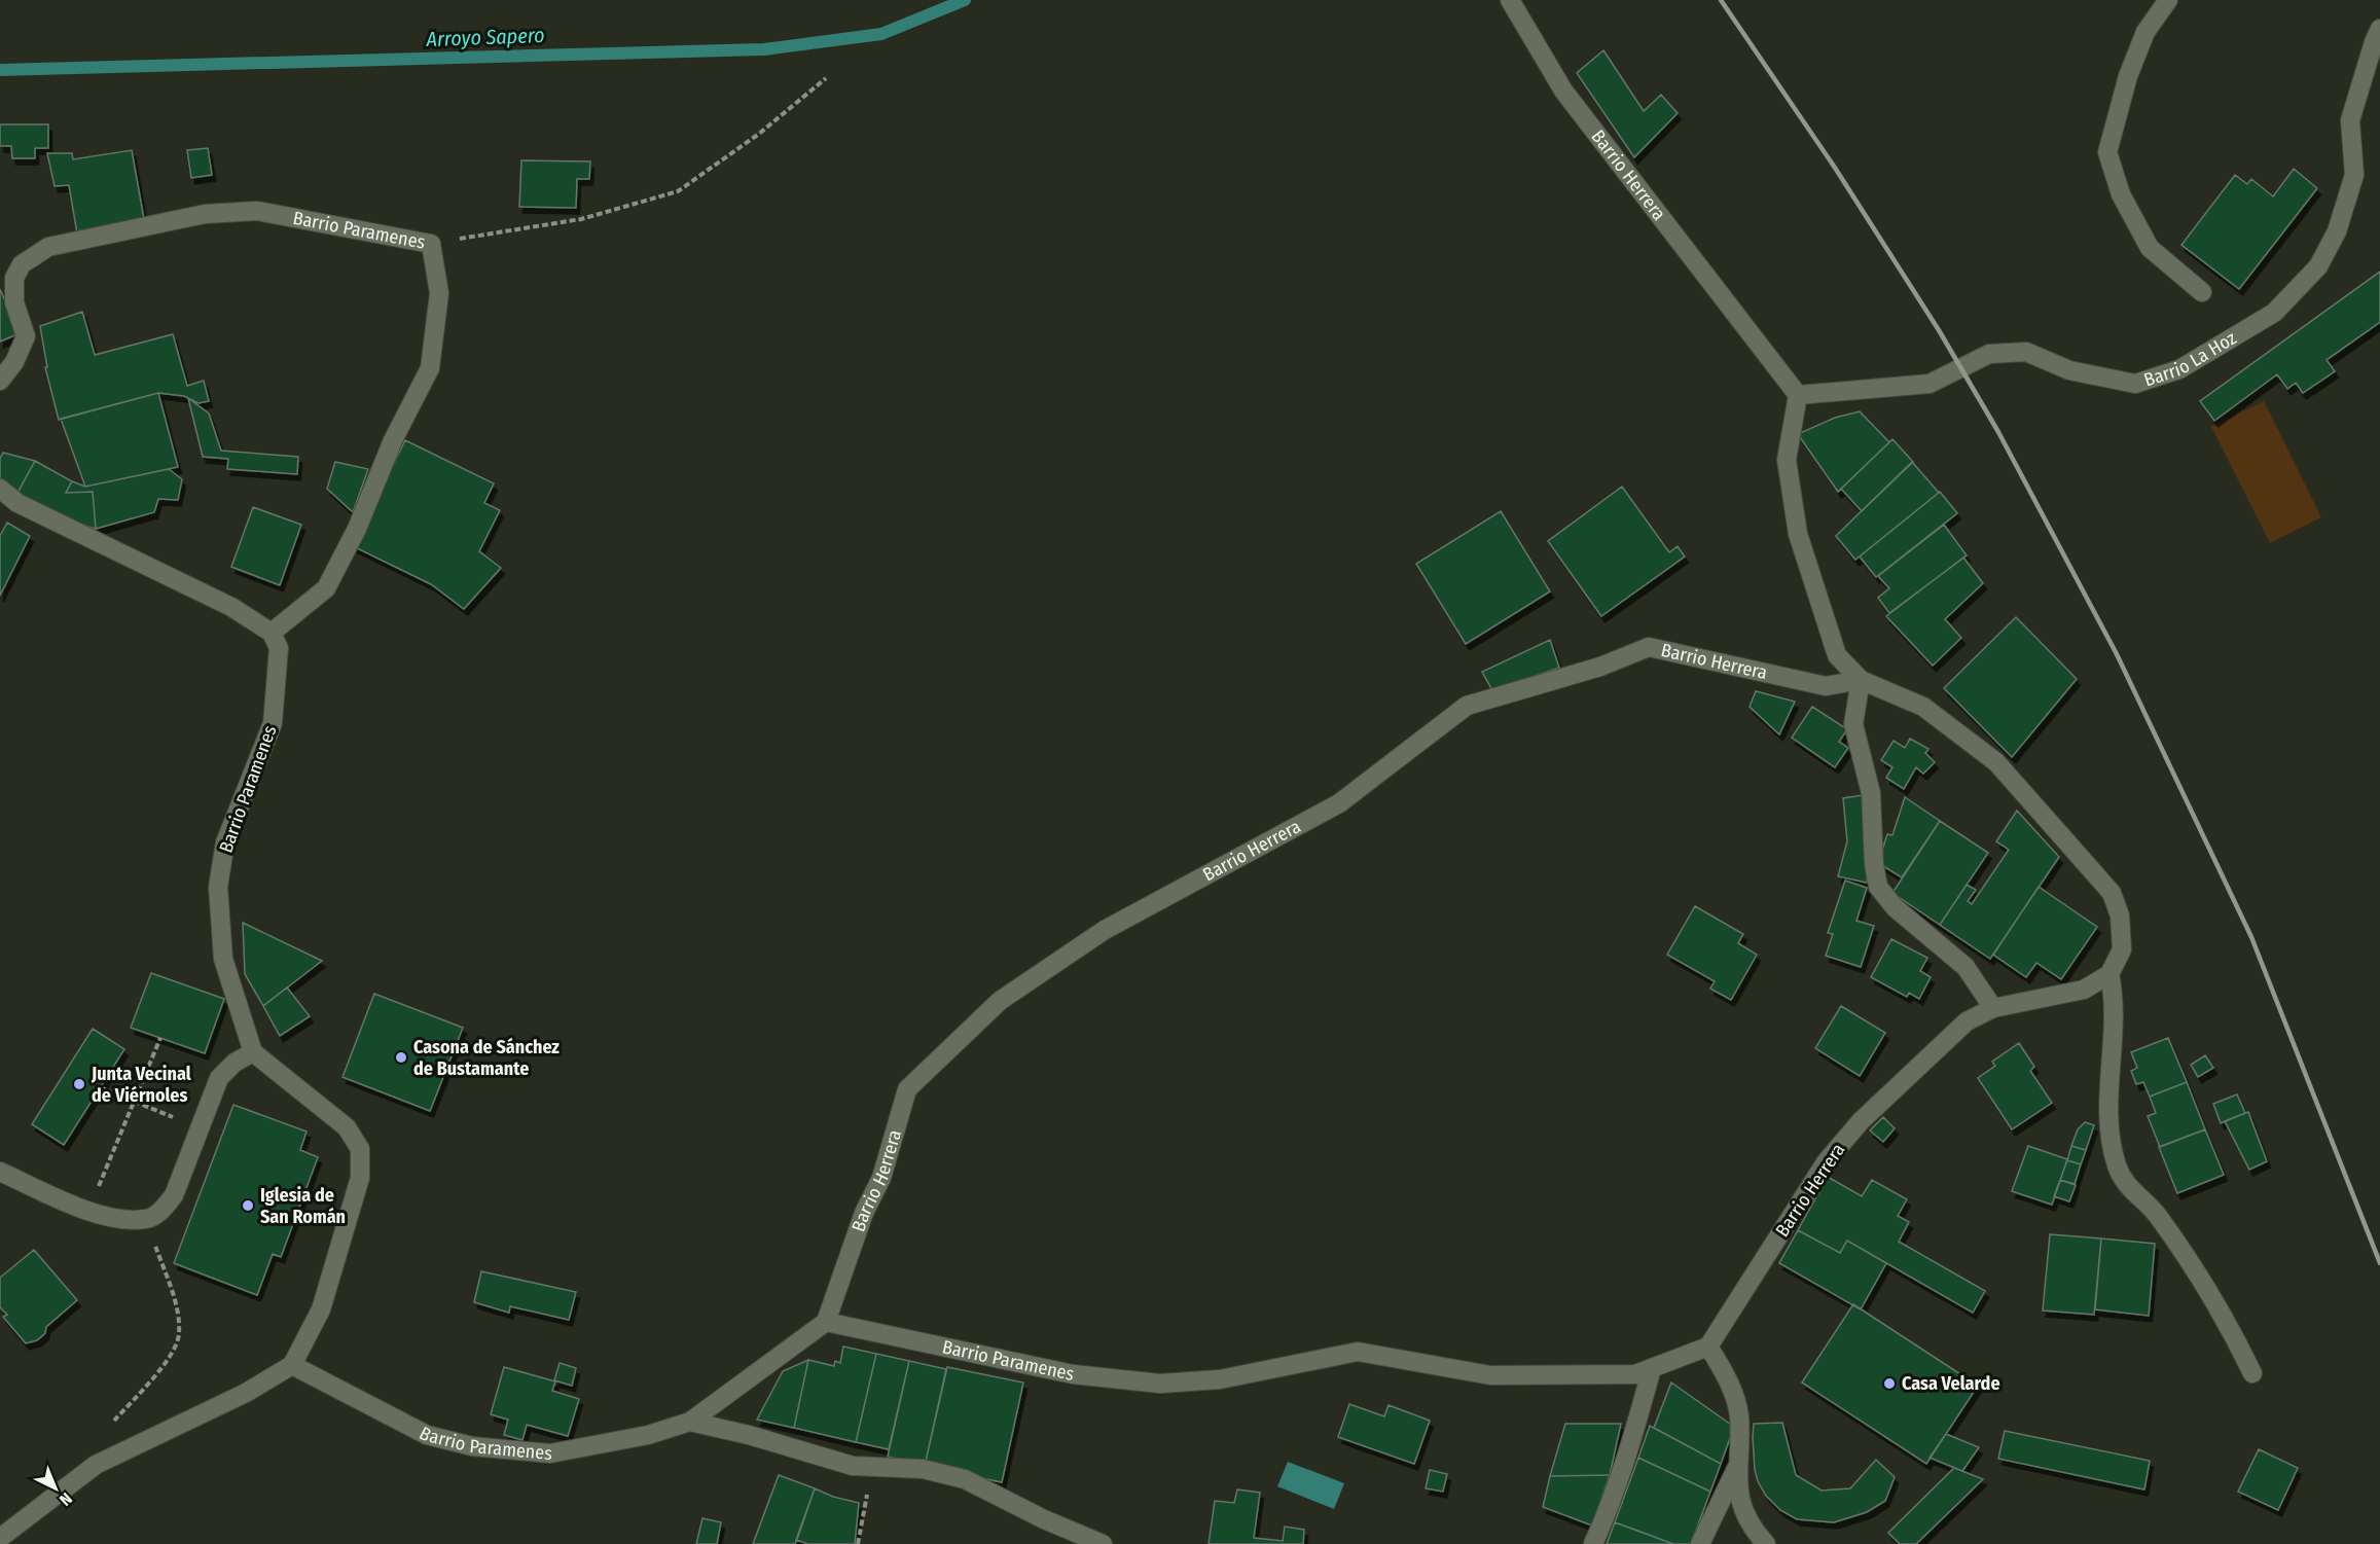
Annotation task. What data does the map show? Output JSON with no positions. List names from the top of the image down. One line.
{"streets":{"street":["Barrio Herrera","Barrio Paramenes","Barrio La Hoz"]},"crossings":[["Barrio Herrera","Barrio Paramenes"],["Barrio Herrera","Barrio La Hoz"]],"water":["Arroyo Sapero"],"places":["Casona de Sánchez de Bustamante","Junta Vecinal de Viérnoles","Iglesia de San Román","Casa Velarde"],"north":"bottom right"}
